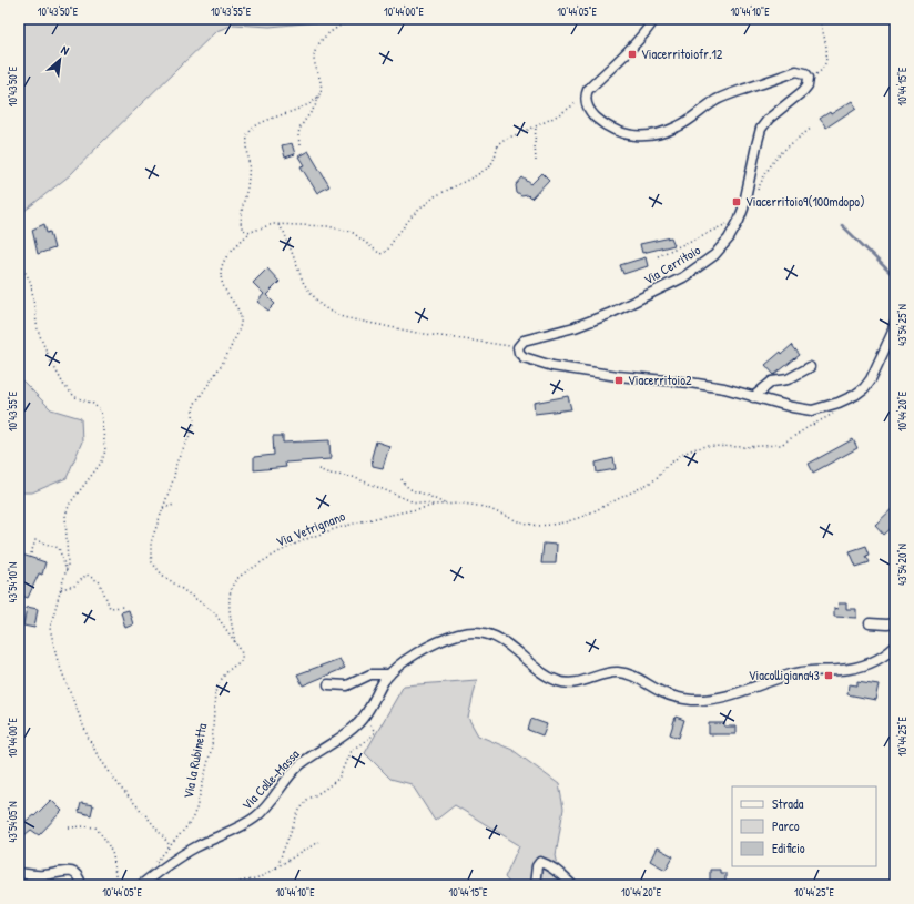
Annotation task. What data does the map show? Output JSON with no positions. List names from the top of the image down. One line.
{"streets":{"street":["Via Cerritoio","Via Colle-Massa"],"path":["Via Vetrignano","Via la Rubinetta"]},"crossings":[["Via Vetrignano","Via la Rubinetta"]],"places":{"transit":["Viacerritoiofr.12","Viacerritoio9(100mdopo)","Viacerritoio2","Viacolligiana43"]},"legend":["Strada","Parco","Edificio"],"north":"top right","coordinates":["10°43'50\"E","10°43'55\"E","10°44'00\"E","10°44'05\"E","10°44'10\"E","10°44'15\"E","43°54'25\"N","10°44'20\"E","43°54'20\"N","43°54'10\"N","10°44'25\"E","43°54'05\"N"]}
